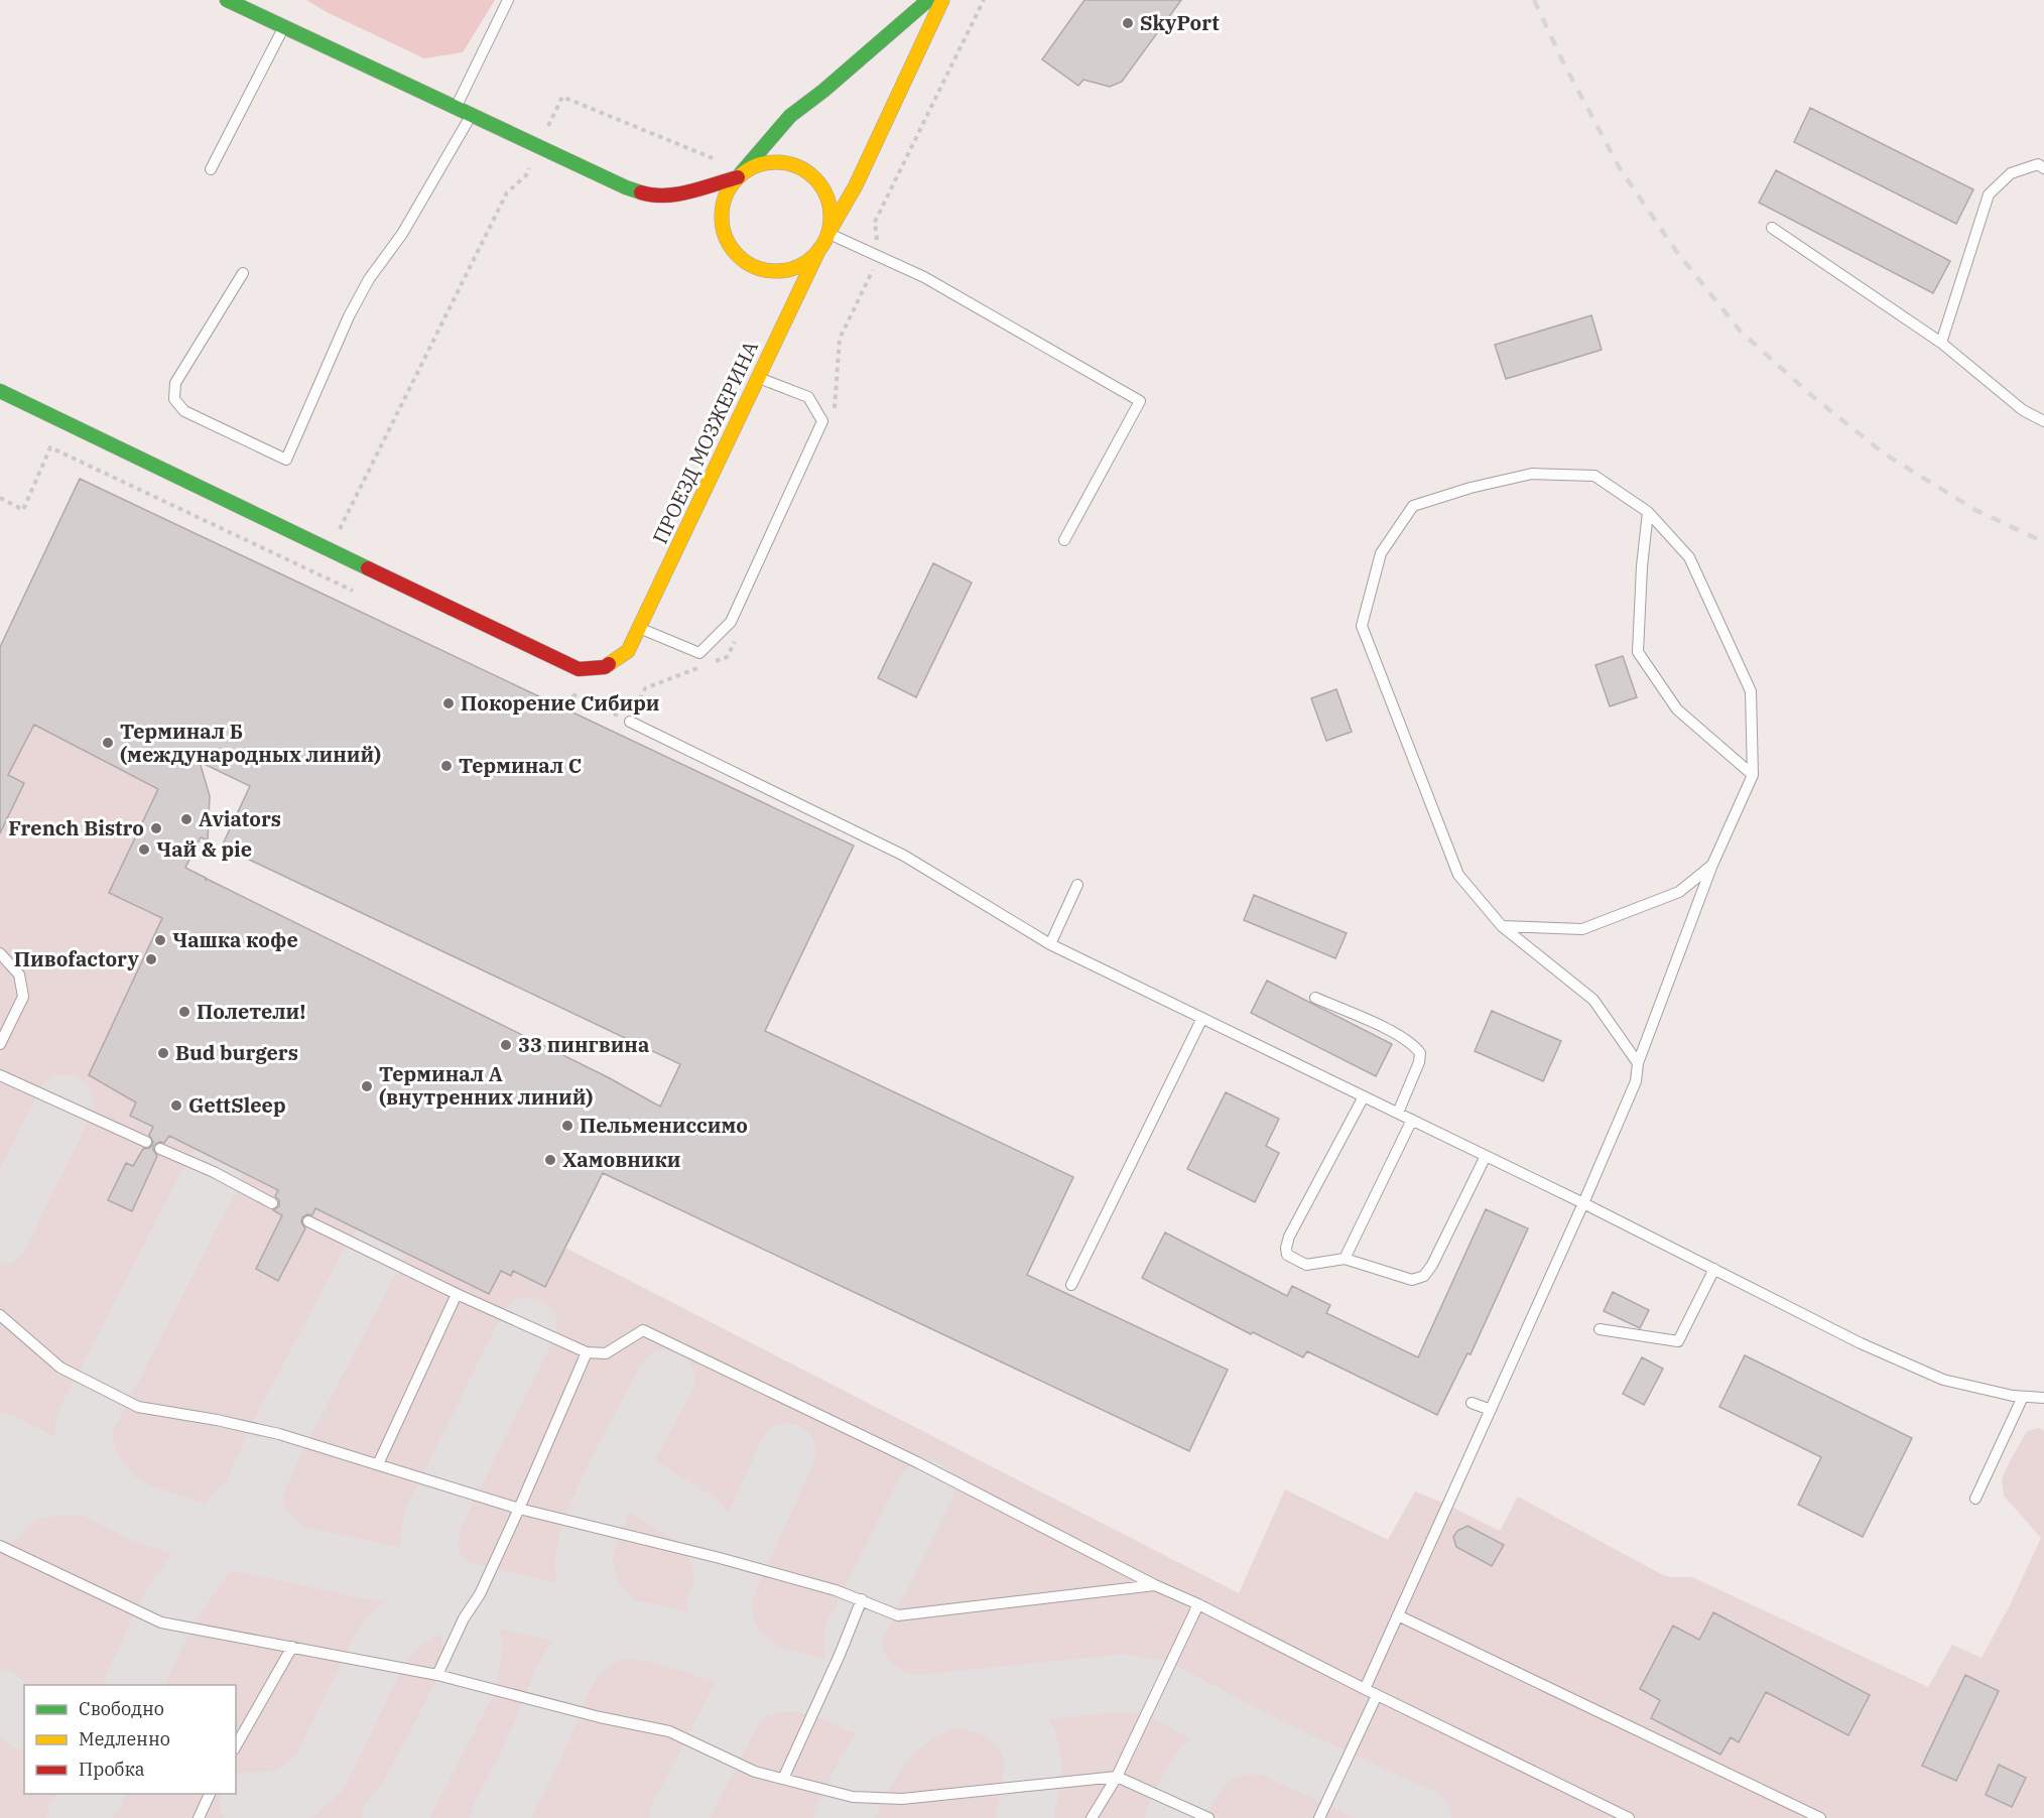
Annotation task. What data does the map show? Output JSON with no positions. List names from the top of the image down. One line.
{"streets":{"street":["ПРОЕЗД МОЗЖЕРИНА"]},"places":["SkyPort","Покорение Сибири","Терминал Б (международных линий)","Терминал С","Aviators","French Bistro","Чай & pie","Чашка кофе","Пивоfactory","Полетели!","33 пингвина","Bud burgers","Терминал А (внутренних линий)","GettSleep","Пельмениссимо","Хамовники"],"legend":["Свободно","Медленно","Пробка"]}
